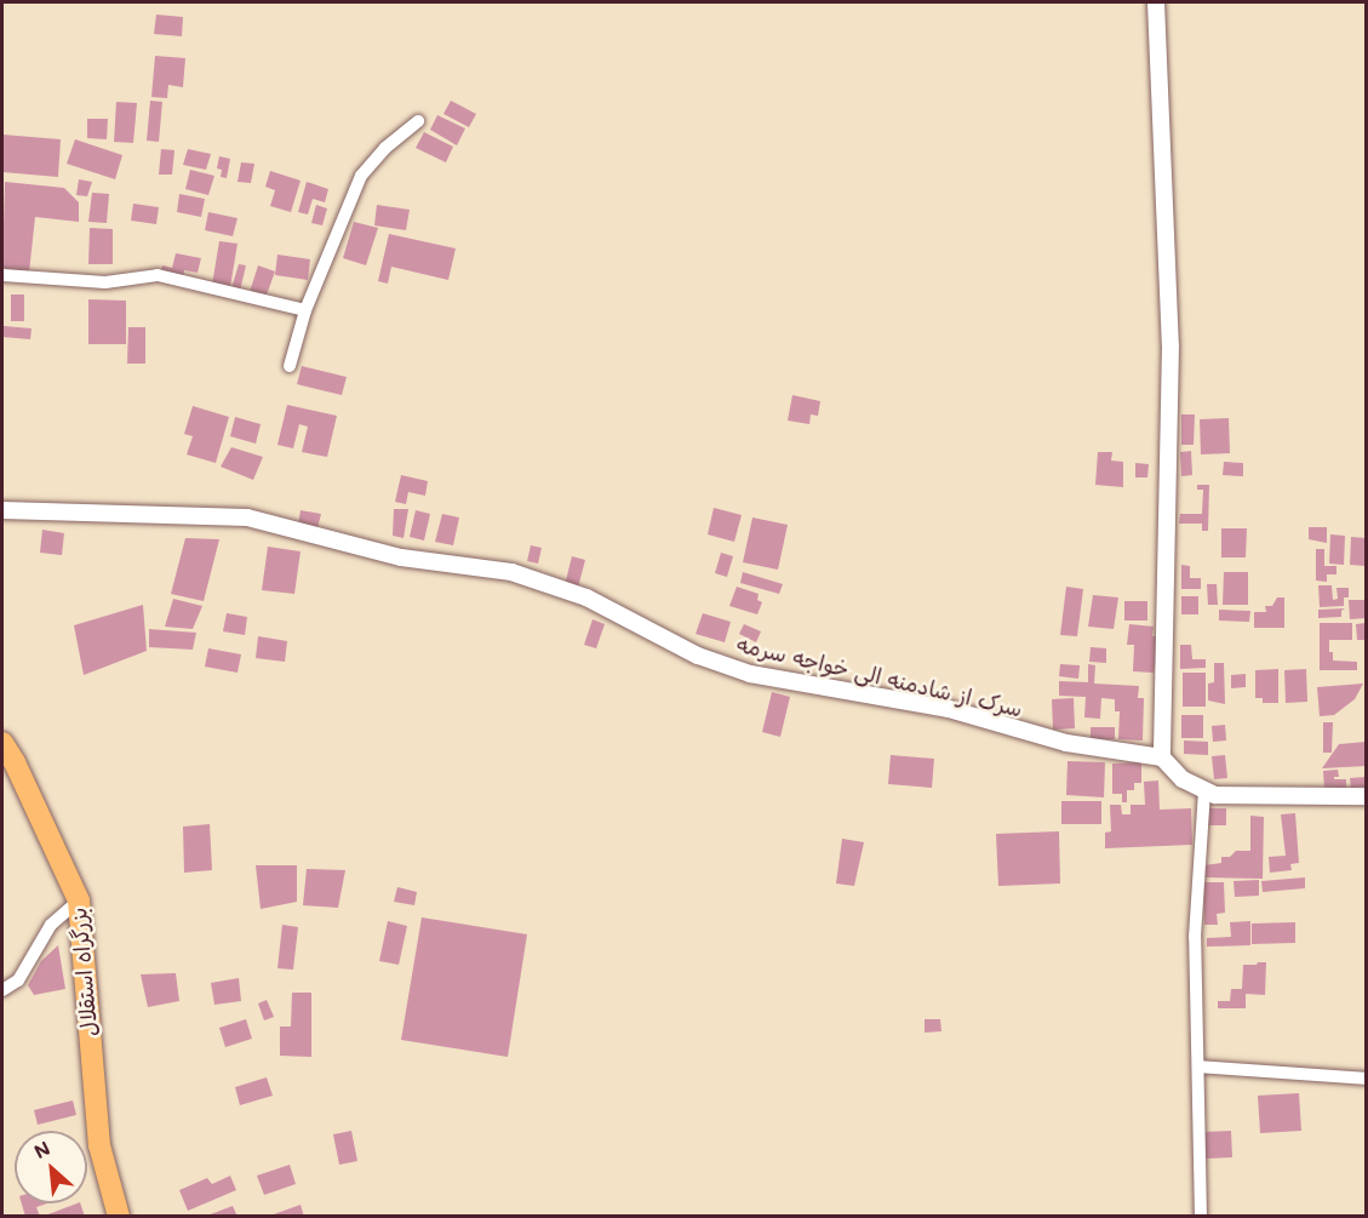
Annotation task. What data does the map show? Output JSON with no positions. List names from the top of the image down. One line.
{"streets":{"highway":["بزرگراه استقلال"],"street":["سرک از شادمنه الی خواجه سرمه"]},"north":"top left"}
